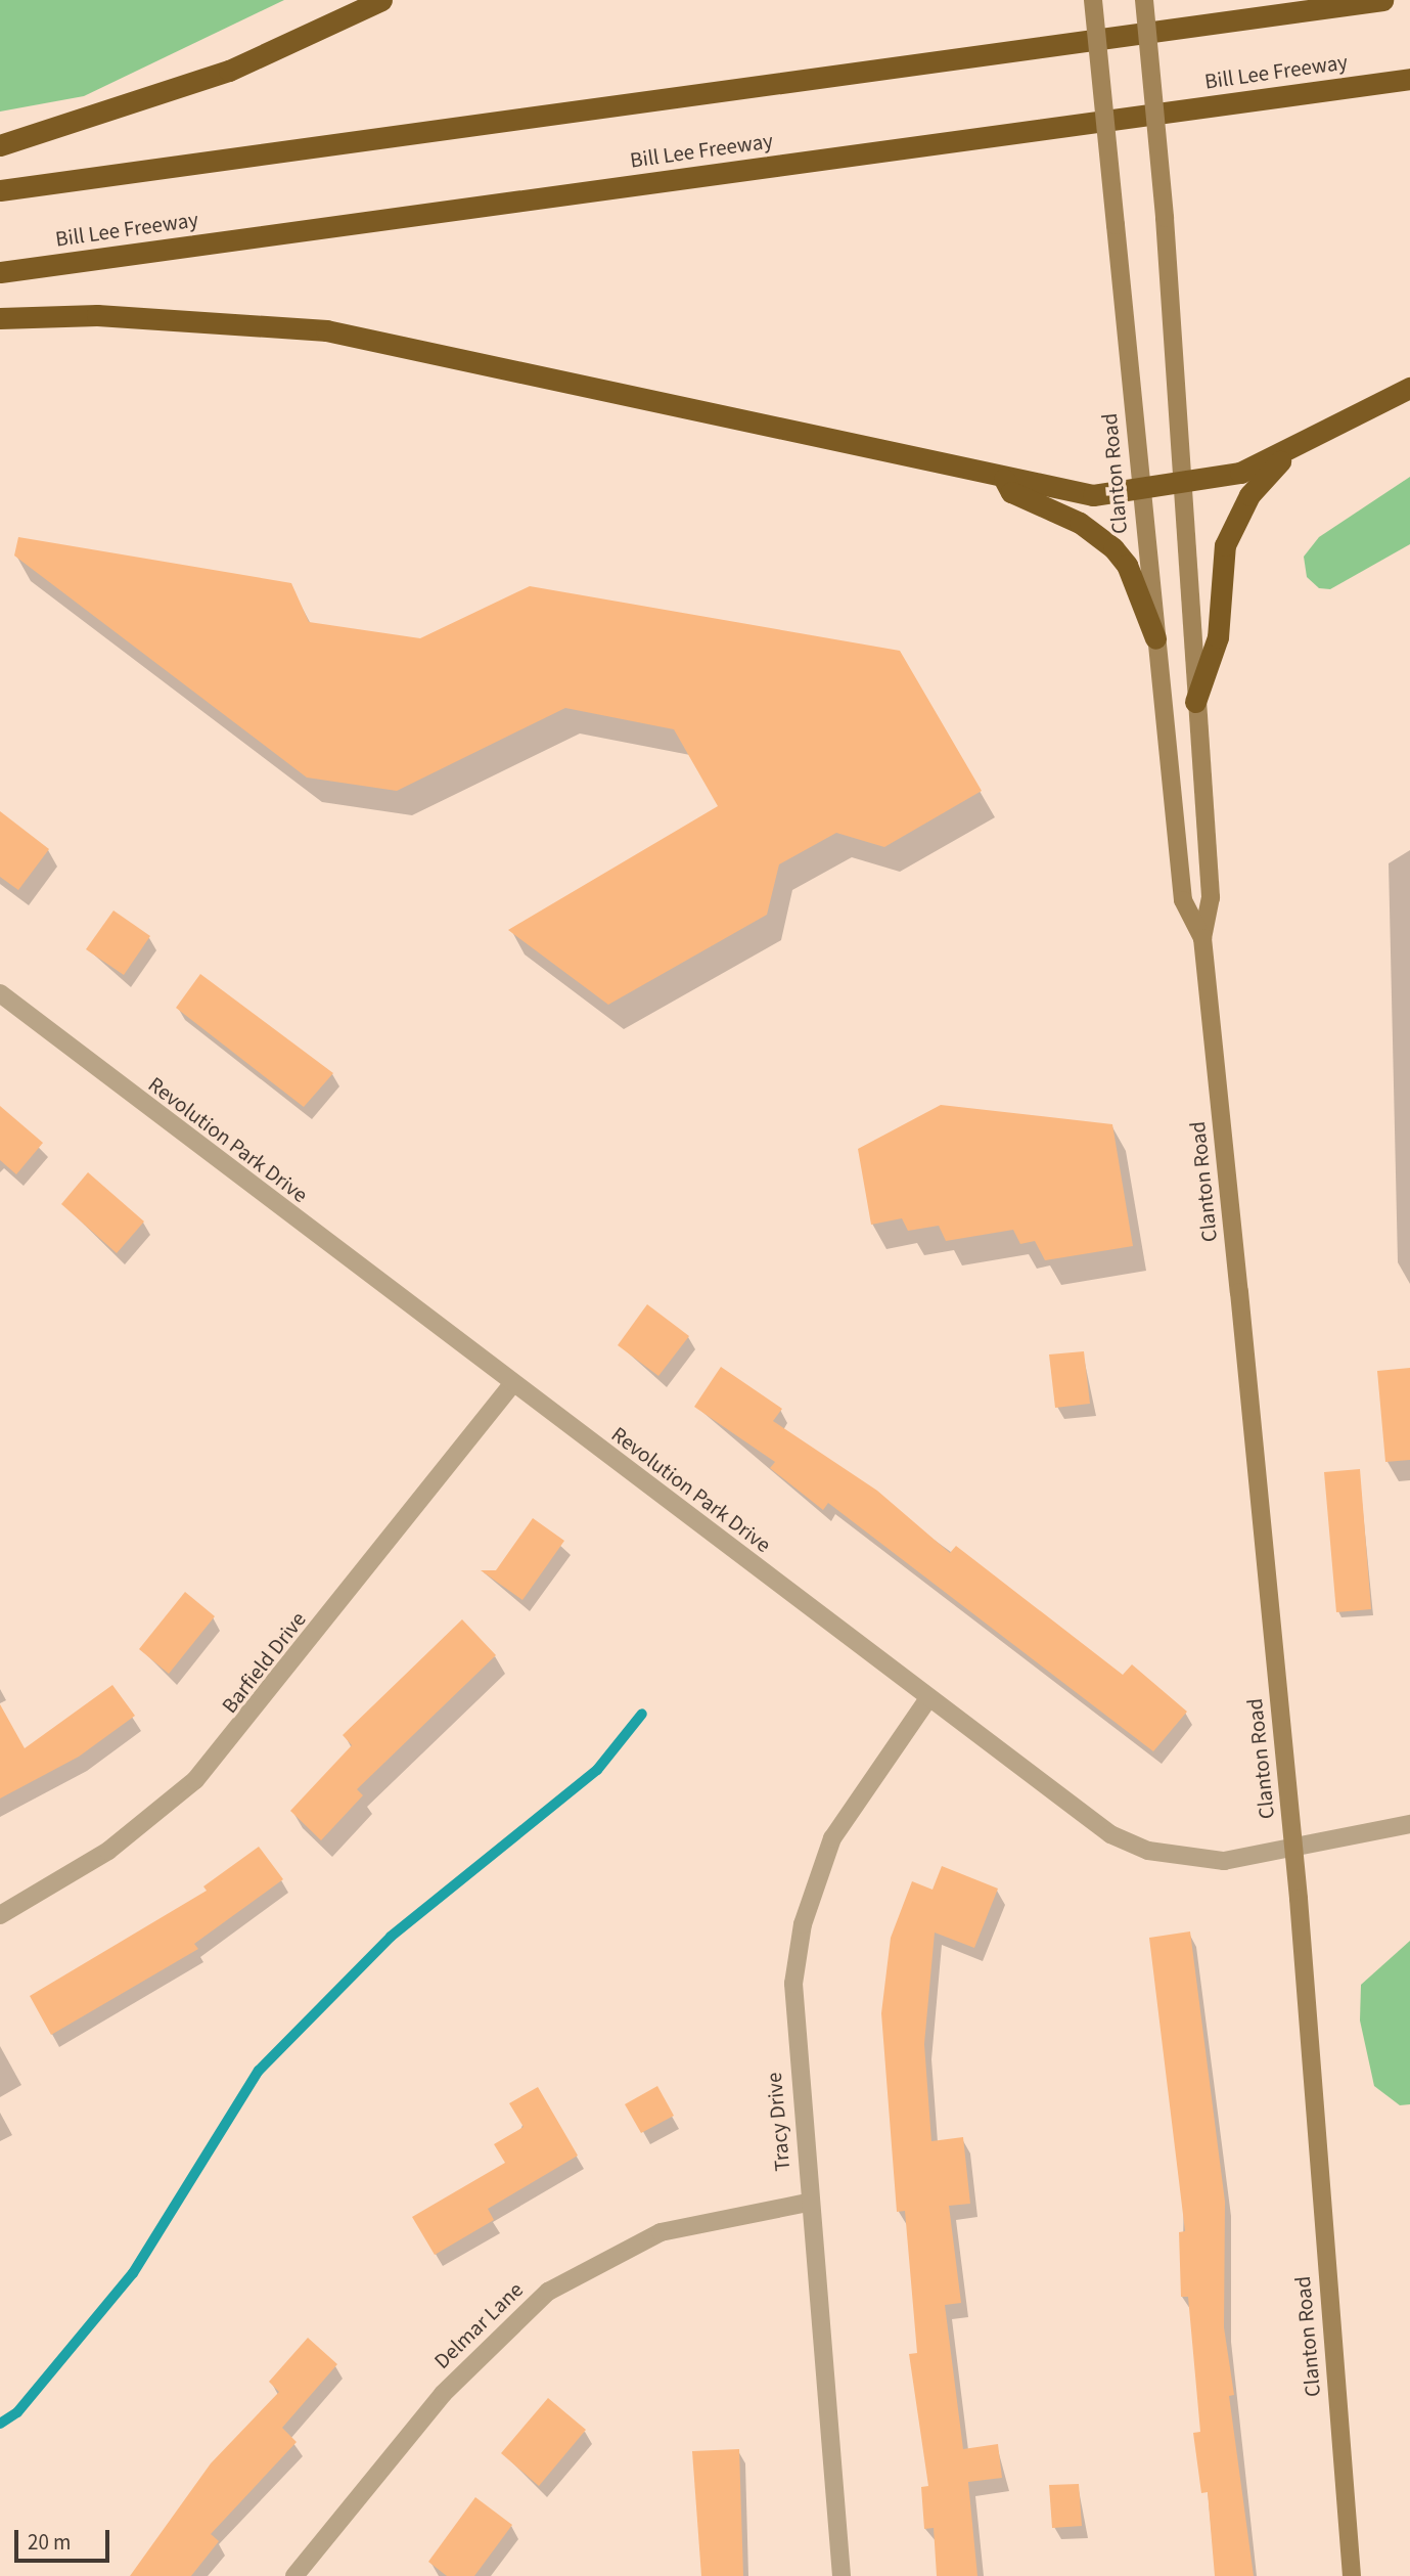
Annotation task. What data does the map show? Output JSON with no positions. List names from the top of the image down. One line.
{"streets":{"highway":["Bill Lee Freeway"],"main road":["Clanton Road"],"street":["Revolution Park Drive","Barfield Drive","Tracy Drive","Delmar Lane"]},"crossings":[["Clanton Road","Revolution Park Drive"],["Revolution Park Drive","Barfield Drive"],["Revolution Park Drive","Tracy Drive"],["Tracy Drive","Delmar Lane"]],"scale_bar":"20 m"}
